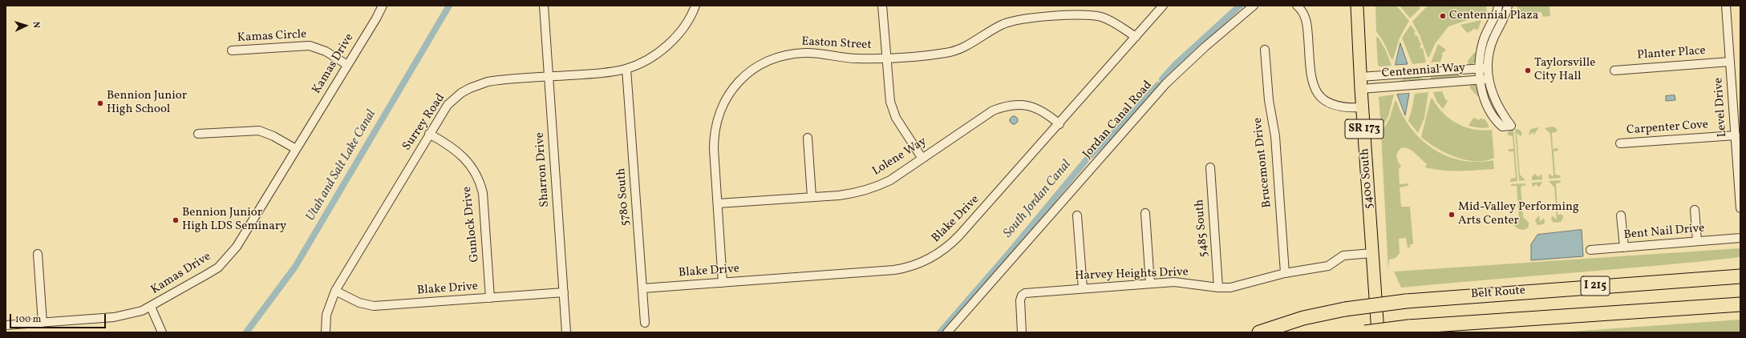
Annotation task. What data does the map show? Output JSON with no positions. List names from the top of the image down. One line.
{"streets":{"highway":["I 215","Belt Route"],"main road":["SR 173","5400 South"],"street":["Kamas Circle","Easton Street","Planter Place","Kamas Drive","Centennial Way","Level Drive","Jordan Canal Road","Surrey Road","Carpenter Cove","Lolene Way","Brucemont Drive","Sharron Drive","5780 South","Blake Drive","Gunlock Drive","5485 South","Bent Nail Drive","Harvey Heights Drive"]},"crossings":[["Kamas Circle","Kamas Drive"],["Easton Street","Lolene Way"],["Easton Street","Blake Drive"],["Planter Place","Level Drive"],["Centennial Way","5400 South"],["Level Drive","Carpenter Cove"],["Surrey Road","Sharron Drive"],["Surrey Road","5780 South"],["Surrey Road","Blake Drive"],["Surrey Road","Gunlock Drive"],["Lolene Way","Blake Drive"],["Brucemont Drive","Harvey Heights Drive"],["Sharron Drive","Blake Drive"],["5400 South","Harvey Heights Drive"],["5780 South","Blake Drive"],["Blake Drive","Gunlock Drive"],["5485 South","Harvey Heights Drive"]],"water":["Utah and Salt Lake Canal","South Jordan Canal"],"places":["Centennial Plaza","Taylorsville City Hall","Bennion Junior High School","Mid-Valley Performing Arts Center","Bennion Junior High LDS Seminary"],"scale_bar":"100 m","north":"right"}
